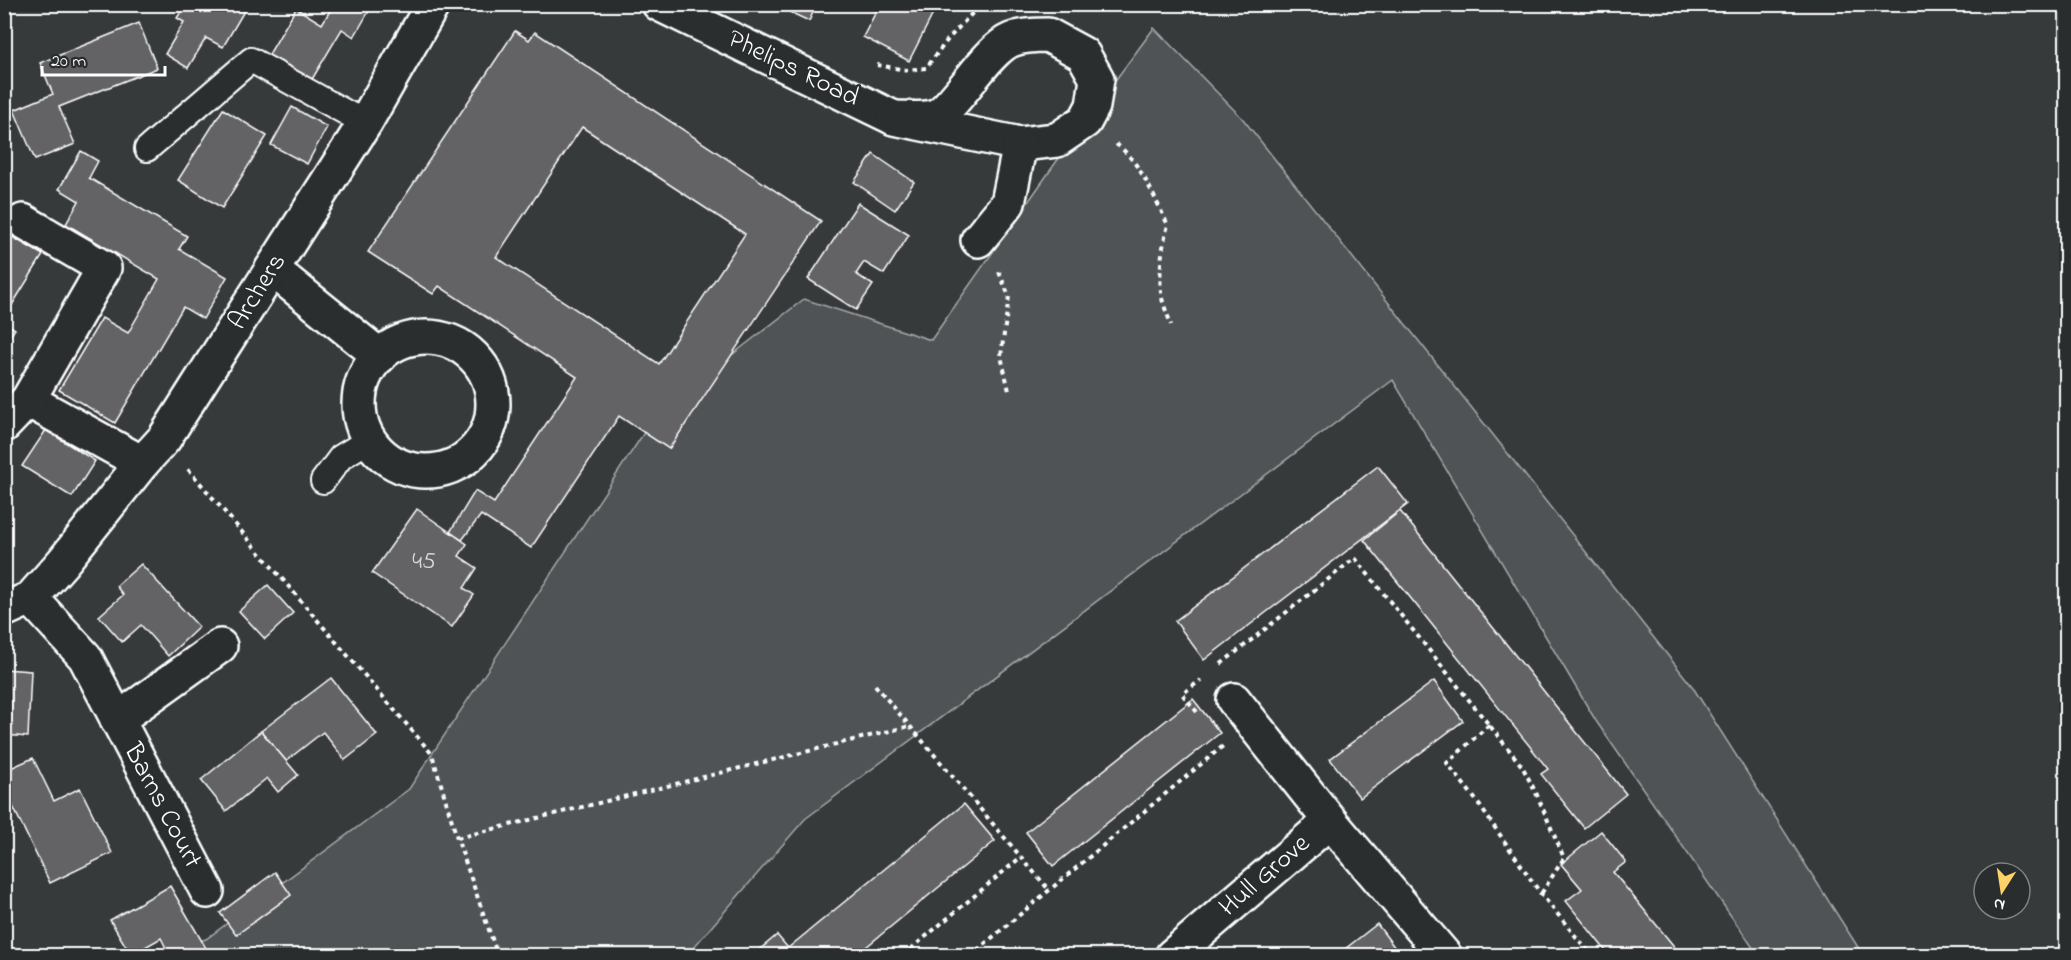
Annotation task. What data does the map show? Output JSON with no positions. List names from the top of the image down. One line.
{"streets":{"street":["Phelips Road","Archers","Barns Court","Hull Grove"]},"crossings":[["Archers","Barns Court"]],"house_numbers":["45"],"scale_bar":"20 m","north":"bottom"}
